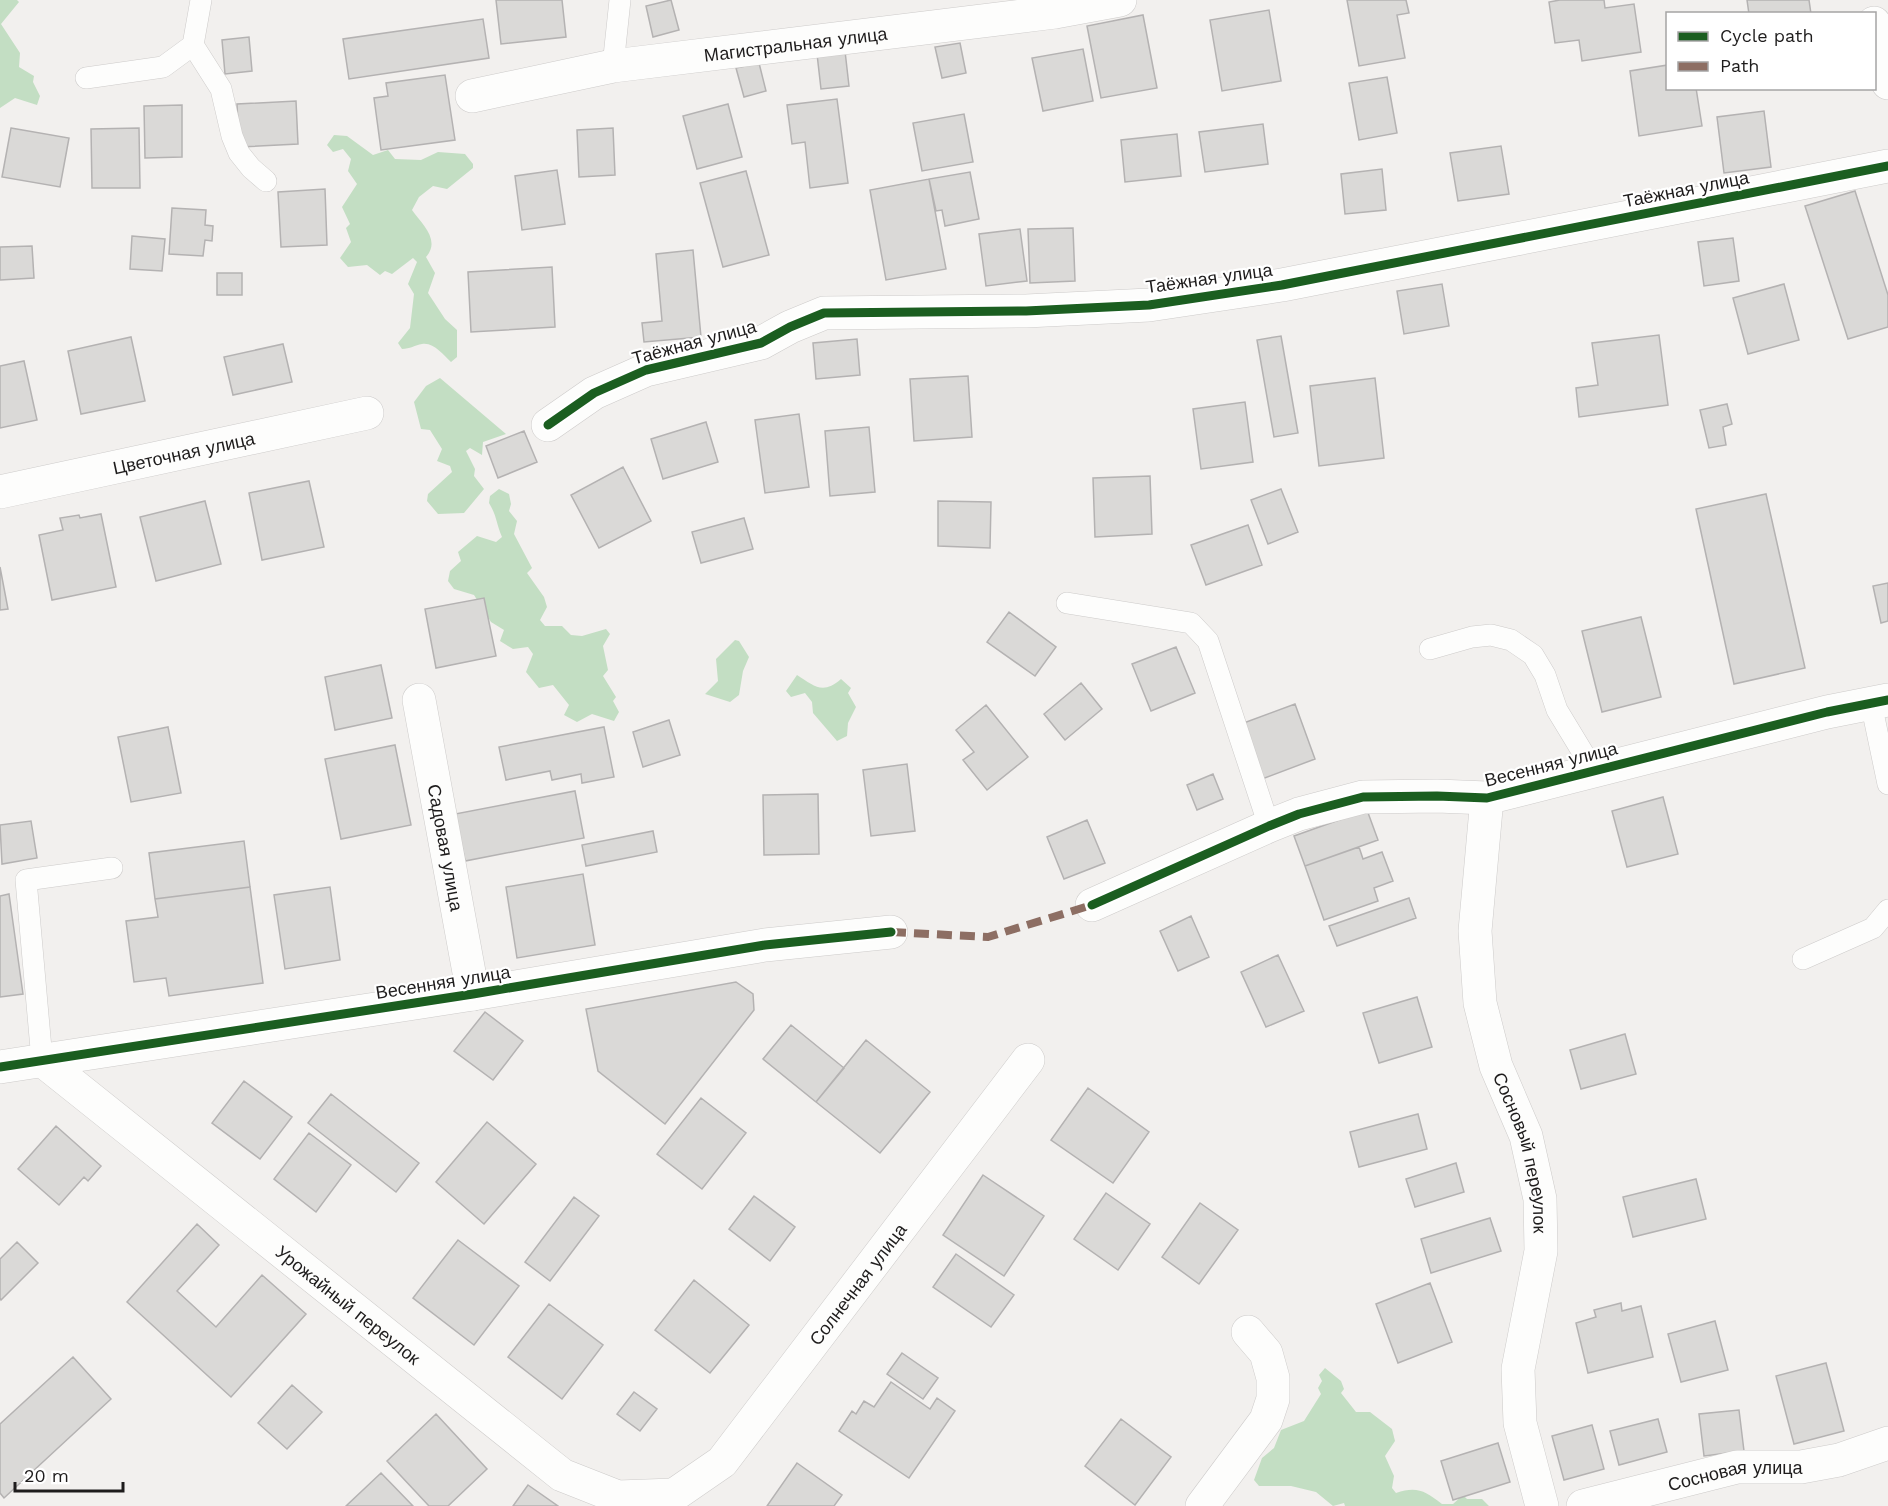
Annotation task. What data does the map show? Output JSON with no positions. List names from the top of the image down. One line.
{"streets":{"street":["Магистральная улица","Таёжная улица","Цветочная улица","Весенняя улица","Садовая улица","Сосновый переулок","Солнечная улица","Урожайный переулок","Сосновая улица"]},"crossings":[["Весенняя улица","Садовая улица"],["Весенняя улица","Сосновый переулок"],["Весенняя улица","Урожайный переулок"],["Солнечная улица","Урожайный переулок"]],"legend":["Cycle path","Path"],"scale_bar":"20 m"}
